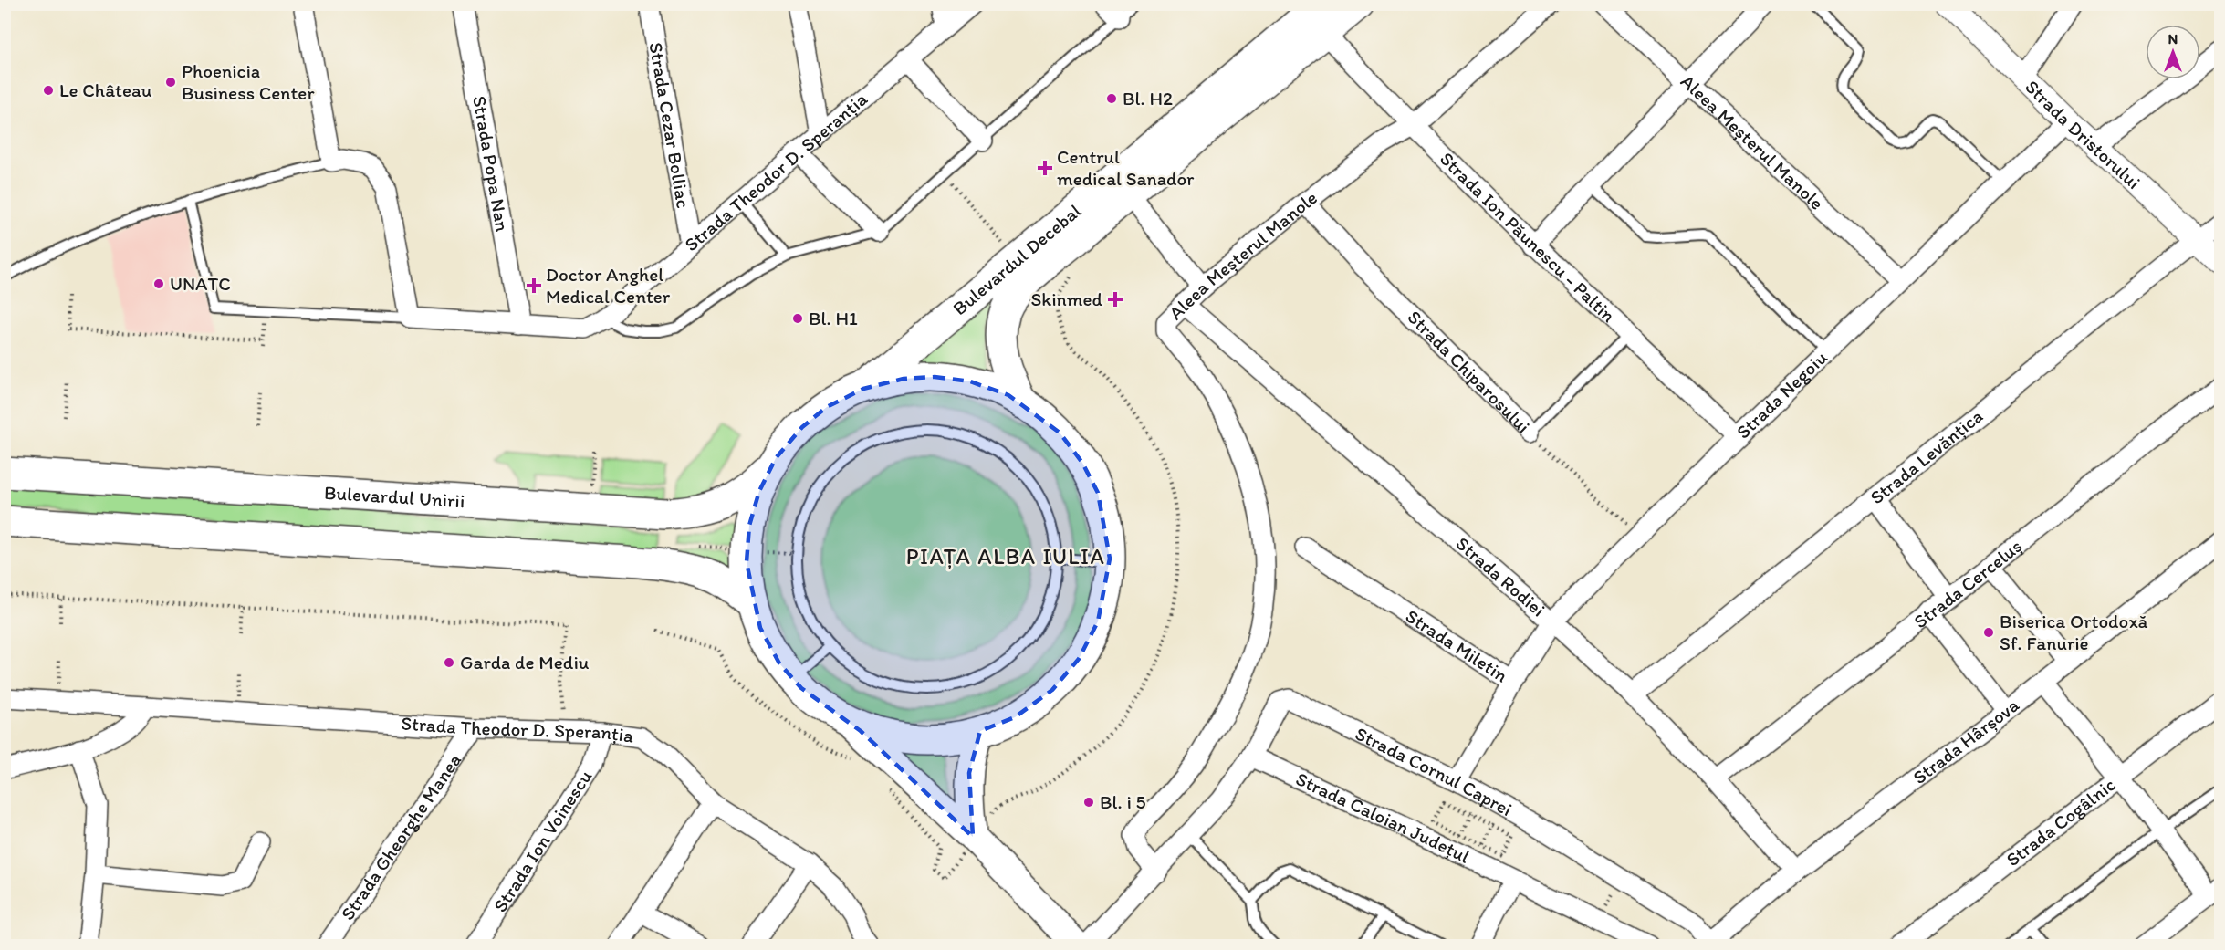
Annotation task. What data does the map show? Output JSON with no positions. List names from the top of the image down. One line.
{"streets":{"main road":["Bulevardul Decebal","Bulevardul Unirii"],"street":["Strada Cezar Bolliac","Strada Dristorului","Aleea Meșterul Manole","Strada Popa Nan","Strada Theodor D. Speranția","Strada Ion Păunescu - Paltin","Strada Chiparosului","Strada Negoiu","Strada Levănțica","Strada Rodiei","Strada Cerceluș","Strada Miletin","Strada Hârșova","Strada Cornul Caprei","Strada Caloian Județul","Strada Cogâlnic","Strada Gheorghe Manea","Strada Ion Voinescu"]},"crossings":[["Strada Cezar Bolliac","Strada Theodor D. Speranția"],["Strada Dristorului","Strada Negoiu"],["Strada Dristorului","Strada Levănțica"],["Aleea Meșterul Manole","Strada Ion Păunescu - Paltin"],["Aleea Meșterul Manole","Strada Chiparosului"],["Aleea Meșterul Manole","Strada Negoiu"],["Aleea Meșterul Manole","Strada Rodiei"],["Strada Popa Nan","Strada Theodor D. Speranția"],["Strada Theodor D. Speranția","Strada Gheorghe Manea"],["Strada Theodor D. Speranția","Strada Ion Voinescu"],["Strada Ion Păunescu - Paltin","Bulevardul Decebal"],["Strada Ion Păunescu - Paltin","Strada Negoiu"],["Strada Chiparosului","Strada Negoiu"],["Strada Negoiu","Strada Rodiei"],["Strada Negoiu","Strada Miletin"],["Strada Levănțica","Strada Rodiei"],["Strada Rodiei","Strada Cerceluș"],["Strada Rodiei","Strada Hârșova"],["Strada Miletin","Strada Cornul Caprei"],["Strada Cornul Caprei","Strada Caloian Județul"]],"districts":["PIAȚA ALBA IULIA"],"places":{"other":["Phoenicia Business Center","Le Château","Bl. H2","UNATC","Bl. H1","Biserica Ortodoxă Sf. Fanurie","Garda de Mediu","Bl. i 5"],"health":["Centrul medical Sanador","Doctor Anghel Medical Center","Skinmed"]},"north":"top"}
